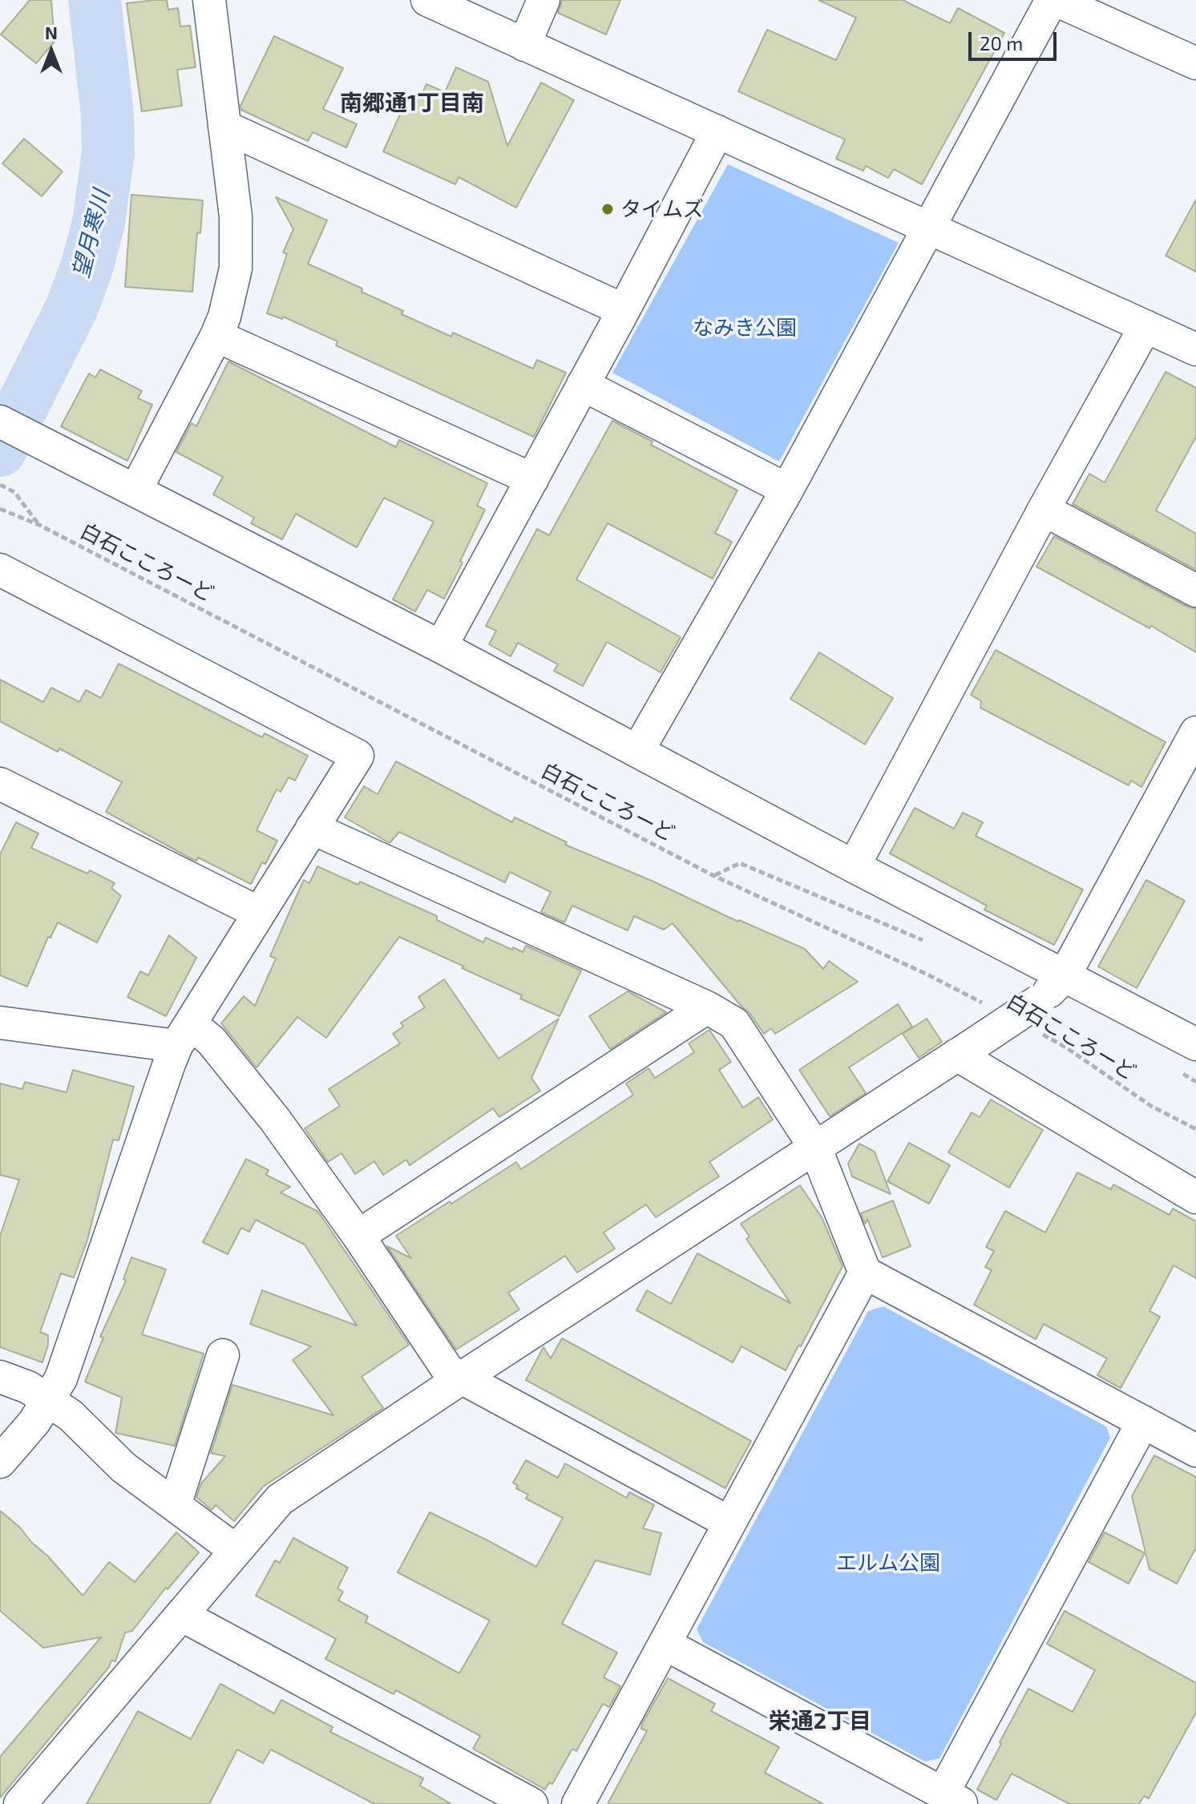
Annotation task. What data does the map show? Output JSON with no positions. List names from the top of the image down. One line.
{"streets":{"path":["白石こころーど"]},"districts":["南郷通1丁目南","栄通2丁目"],"water":["望月寒川"],"parks":["なみき公園","エルム公園"],"places":["タイムズ"],"scale_bar":"20 m","north":"top"}
